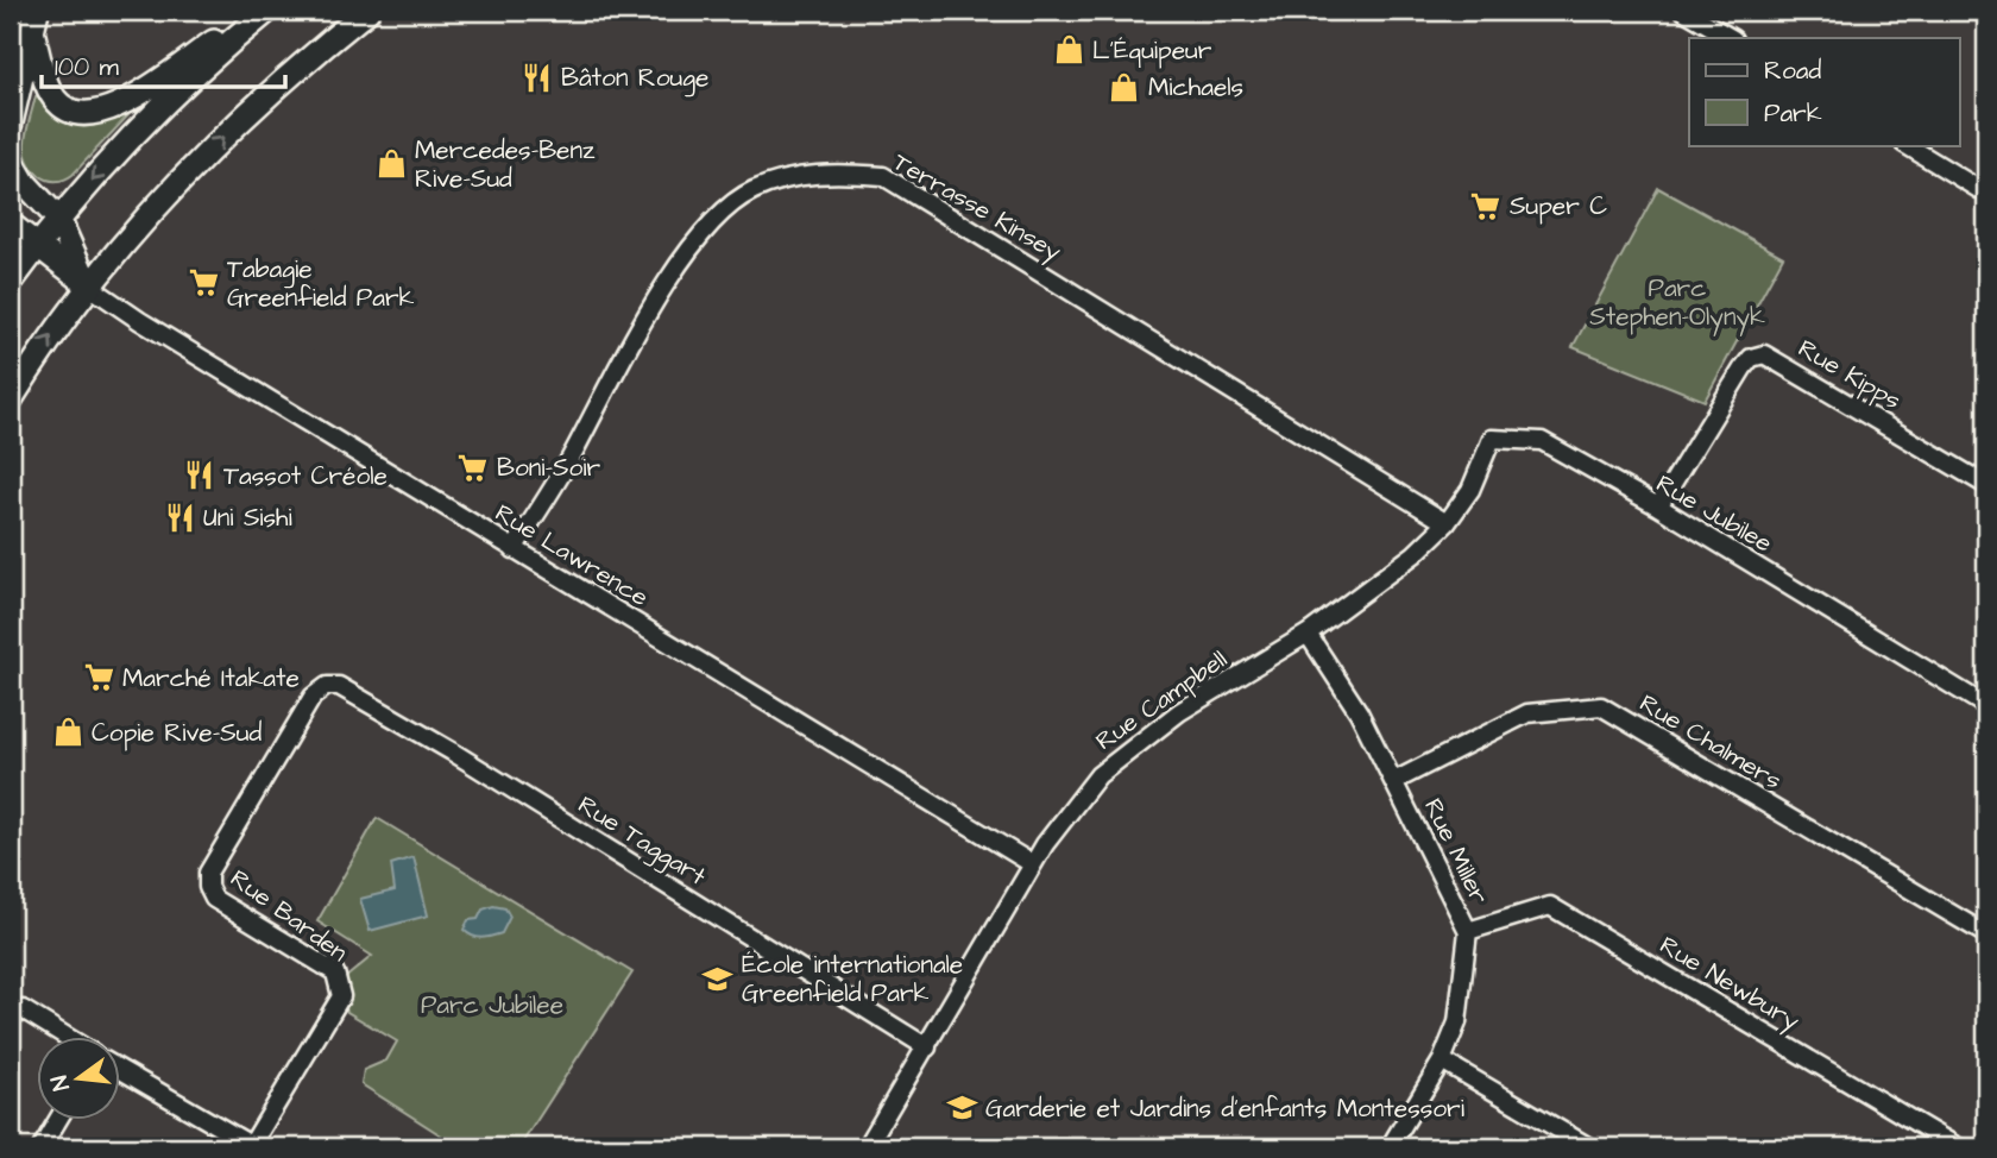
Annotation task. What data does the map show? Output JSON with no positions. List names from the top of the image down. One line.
{"streets":{"street":["Terrasse Kinsey","Rue Kipps","Rue Jubilee","Rue Lawrence","Rue Campbell","Rue Chalmers","Rue Taggart","Rue Miller","Rue Barden","Rue Newbury"]},"crossings":[["Terrasse Kinsey","Rue Jubilee"],["Terrasse Kinsey","Rue Lawrence"],["Terrasse Kinsey","Rue Campbell"],["Rue Kipps","Rue Jubilee"],["Rue Jubilee","Rue Campbell"],["Rue Lawrence","Rue Campbell"],["Rue Campbell","Rue Taggart"],["Rue Campbell","Rue Miller"],["Rue Chalmers","Rue Miller"],["Rue Taggart","Rue Barden"],["Rue Miller","Rue Newbury"]],"parks":["Parc Stephen-Olynyk","Parc Jubilee"],"places":{"shop":["L'Équipeur","Michaels","Mercedes-Benz Rive-Sud","Copie Rive-Sud"],"restaurant":["Bâton Rouge","Tassot Créole","Uni Sishi"],"supermarket":["Super C","Tabagie Greenfield Park","Boni-Soir","Marché Itakate"],"school or university":["École internationale Greenfield Park","Garderie et Jardins d'enfants Montessori"]},"legend":["Road","Park"],"scale_bar":"100 m","north":"left"}
